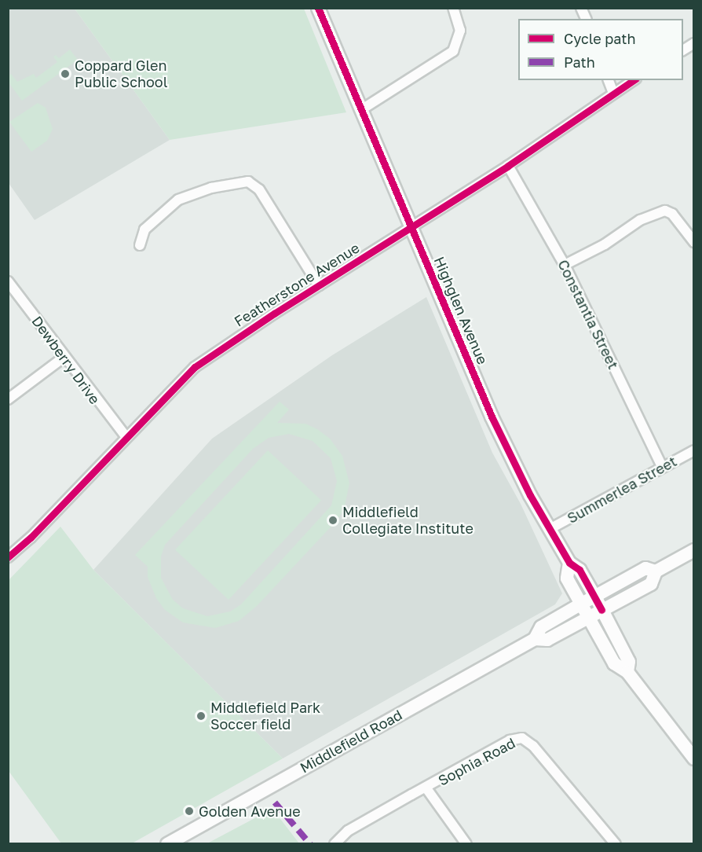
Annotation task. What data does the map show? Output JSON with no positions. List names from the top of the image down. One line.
{"streets":{"street":["Featherstone Avenue","Highglen Avenue","Constantia Street","Dewberry Drive","Summerlea Street","Middlefield Road","Sophia Road"]},"crossings":[["Featherstone Avenue","Highglen Avenue"],["Featherstone Avenue","Constantia Street"],["Featherstone Avenue","Dewberry Drive"],["Highglen Avenue","Summerlea Street"],["Highglen Avenue","Middlefield Road"],["Constantia Street","Summerlea Street"]],"places":["Coppard Glen Public School","Middlefield Collegiate Institute","Middlefield Park Soccer field","Golden Avenue"],"legend":["Cycle path","Path"]}
